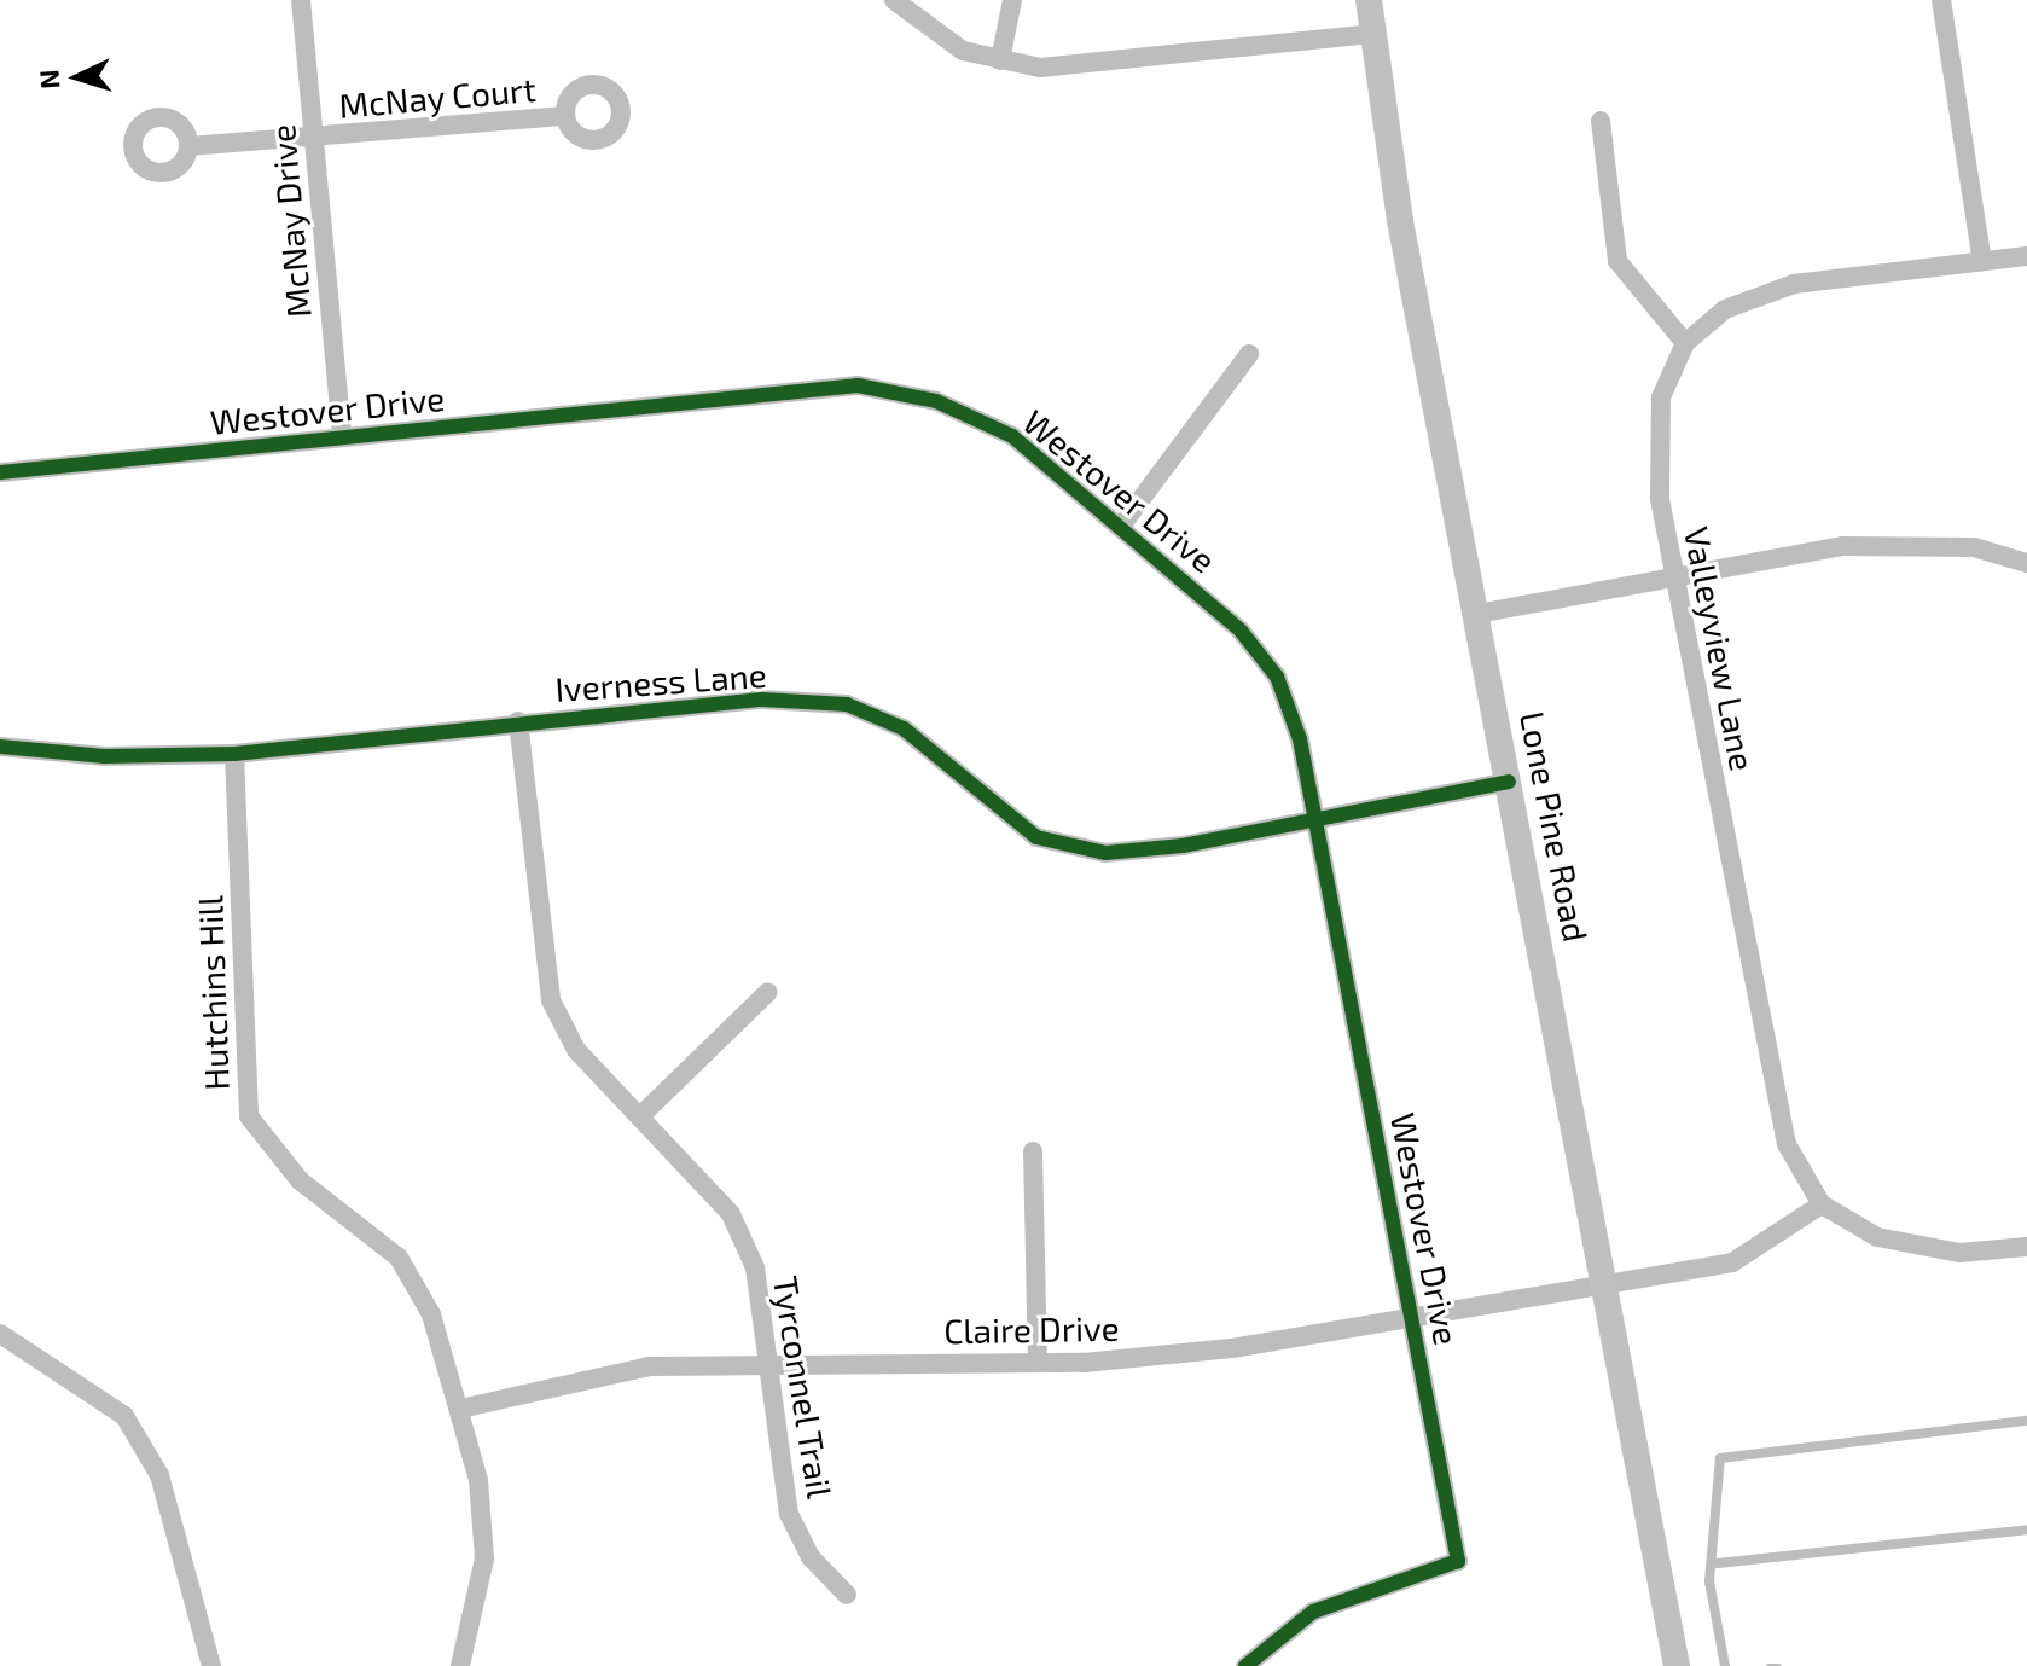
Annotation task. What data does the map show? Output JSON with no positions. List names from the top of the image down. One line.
{"streets":{"street":["McNay Court","McNay Drive","Westover Drive","Valleyview Lane","Iverness Lane","Lone Pine Road","Hutchins Hill","Claire Drive","Tyrconnel Trail"]},"crossings":[["McNay Court","McNay Drive"],["McNay Drive","Westover Drive"],["Westover Drive","Iverness Lane"],["Westover Drive","Claire Drive"],["Valleyview Lane","Claire Drive"],["Iverness Lane","Lone Pine Road"],["Iverness Lane","Hutchins Hill"],["Iverness Lane","Tyrconnel Trail"],["Lone Pine Road","Claire Drive"],["Hutchins Hill","Claire Drive"],["Claire Drive","Tyrconnel Trail"]],"north":"left"}
